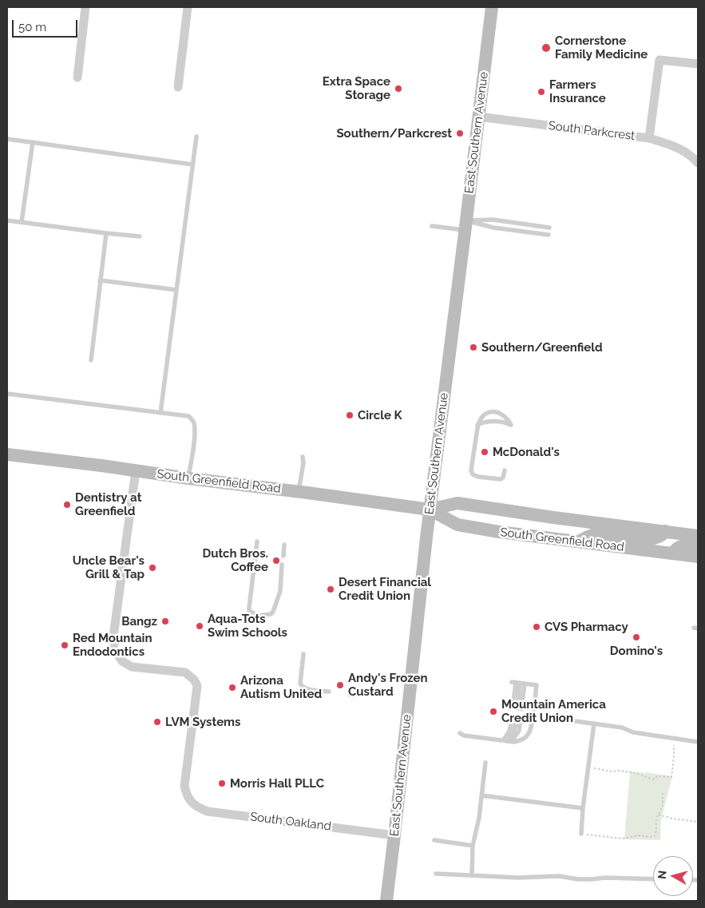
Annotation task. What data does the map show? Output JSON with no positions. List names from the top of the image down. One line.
{"streets":{"main road":["East Southern Avenue","South Greenfield Road"],"street":["South Parkcrest","South Oakland"]},"crossings":[["South Parkcrest","East Southern Avenue"],["East Southern Avenue","South Greenfield Road"],["East Southern Avenue","South Oakland"],["South Greenfield Road","South Oakland"]],"places":["Cornerstone Family Medicine","Extra Space Storage","Farmers Insurance","Southern/Parkcrest","Southern/Greenfield","Circle K","McDonald's","Dentistry at Greenfield","Dutch Bros. Coffee","Uncle Bear's Grill & Tap","Desert Financial Credit Union","Bangz","Aqua-Tots Swim Schools","CVS Pharmacy","Domino's","Red Mountain Endodontics","Andy's Frozen Custard","Arizona Autism United","Mountain America Credit Union","LVM Systems","Morris Hall PLLC"],"scale_bar":"50 m","north":"left"}
